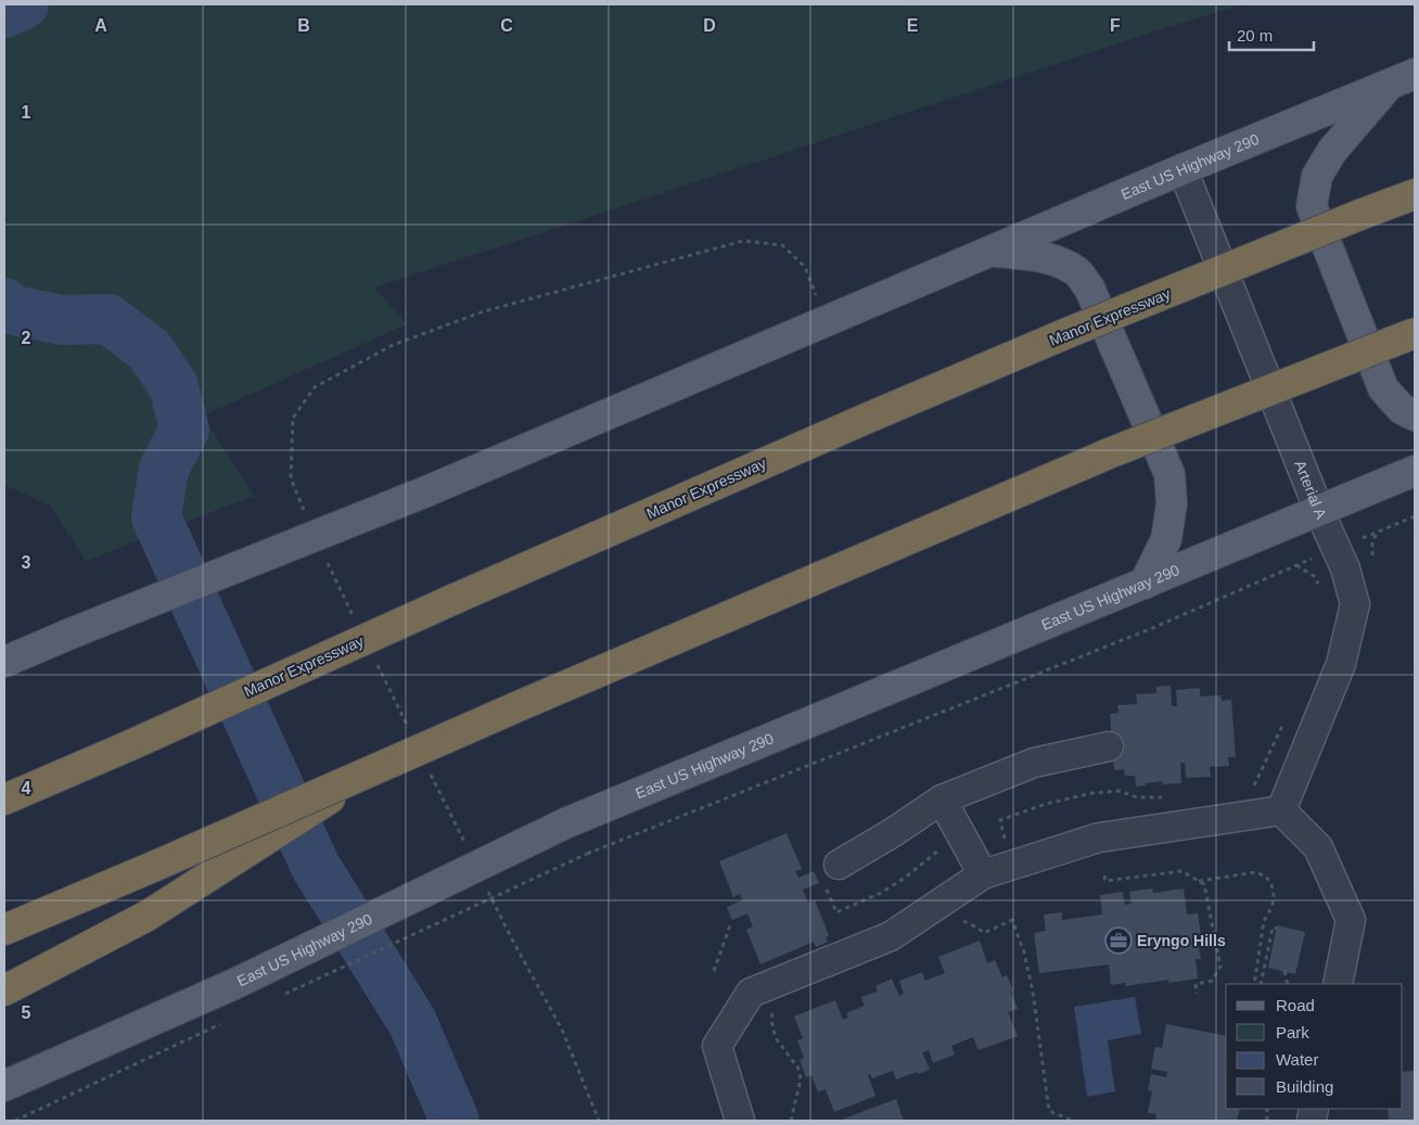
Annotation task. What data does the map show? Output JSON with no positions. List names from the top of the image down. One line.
{"streets":{"highway":["Manor Expressway"],"main road":["East US Highway 290"],"street":["Arterial A"]},"crossings":[["East US Highway 290","Arterial A"]],"places":{"office":["Eryngo Hills"]},"legend":["Road","Park","Water","Building"],"scale_bar":"20 m","grid":{"columns":["A","B","C","D","E","F"],"rows":["1","2","3","4","5"]}}
